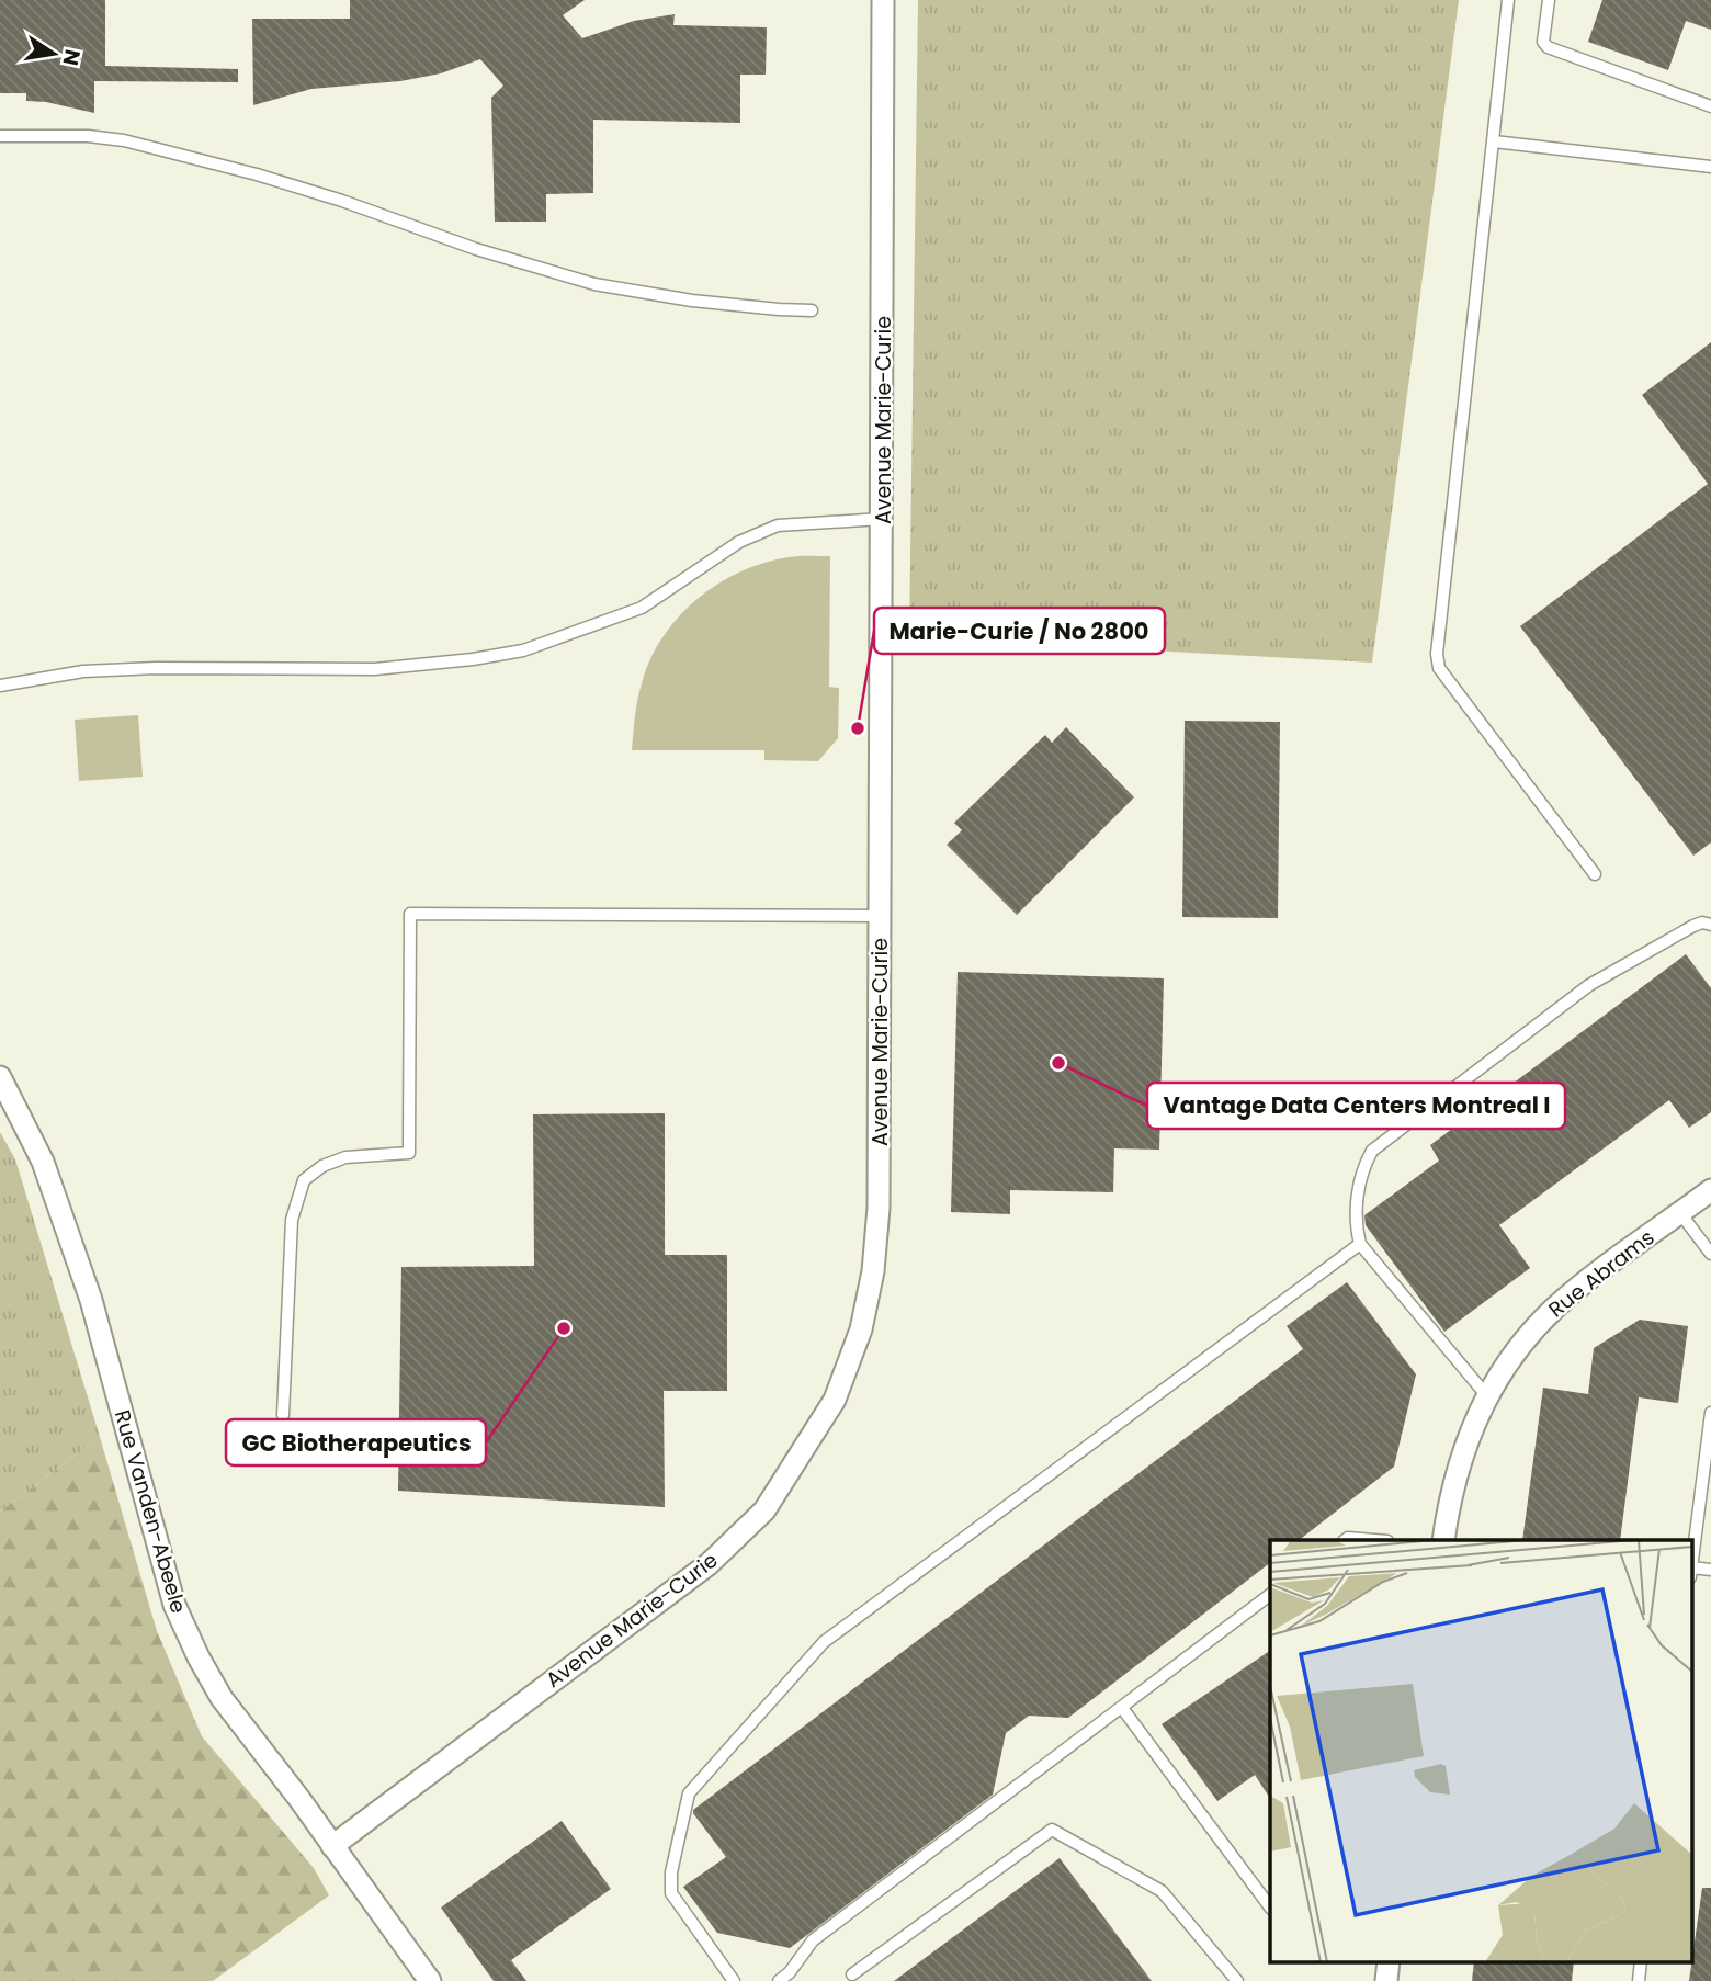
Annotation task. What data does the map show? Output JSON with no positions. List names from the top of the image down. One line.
{"streets":{"street":["Avenue Marie-Curie","Rue Abrams","Rue Vanden-Abeele"]},"crossings":[["Avenue Marie-Curie","Rue Vanden-Abeele"]],"places":["Marie-Curie / No 2800","Vantage Data Centers Montreal I","GC Biotherapeutics"],"north":"right"}
